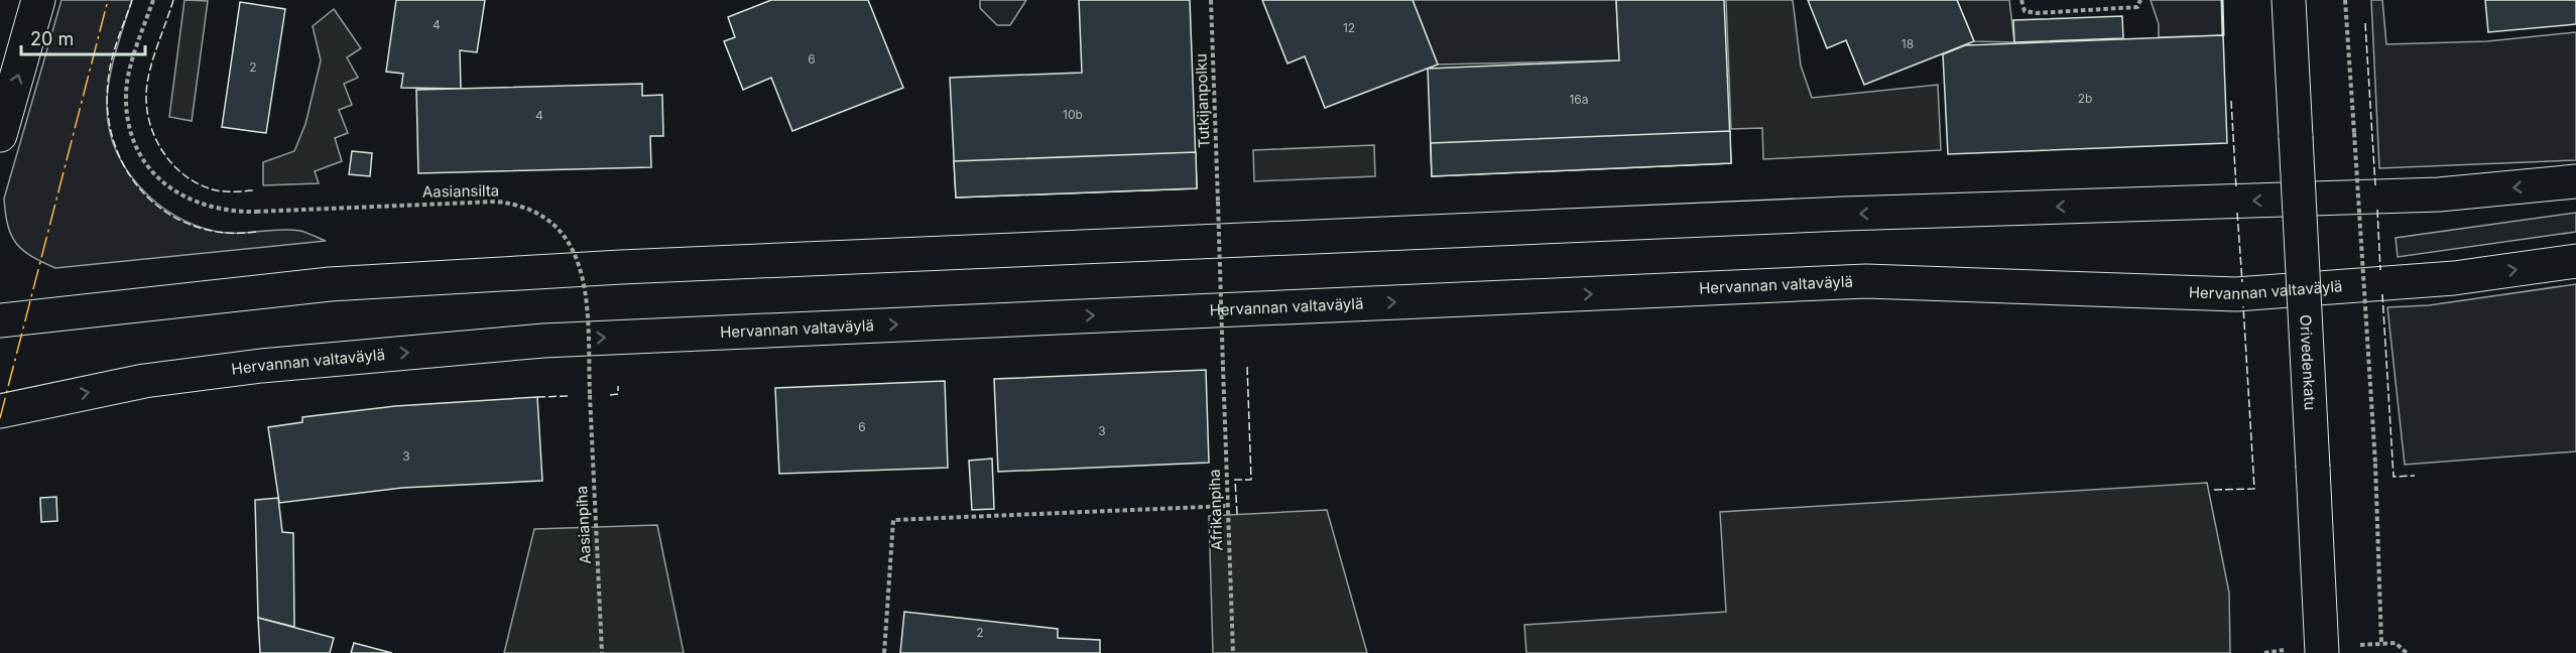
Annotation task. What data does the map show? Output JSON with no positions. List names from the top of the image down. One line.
{"streets":{"main road":["Hervannan valtaväylä","Orivedenkatu"],"path":["Tutkijanpolku","Aasiansilta","Afrikanpiha","Aasianpiha"]},"crossings":[["Tutkijanpolku","Afrikanpiha"],["Aasiansilta","Aasianpiha"]],"house_numbers":["4","12","18","6","2","2b","16a","10b","4","6","3","3","2"],"scale_bar":"20 m"}
